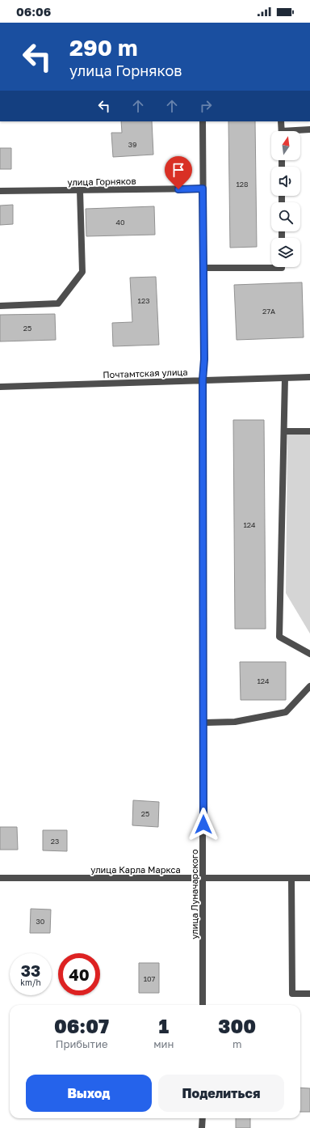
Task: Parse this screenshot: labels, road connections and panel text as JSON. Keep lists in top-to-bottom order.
{
  "streets": {
    "street": [
      "улица Горняков",
      "Почтамтская улица",
      "улица Карла Маркса",
      "улица Луначарского"
    ]
  },
  "crossings": [
    ["улица Горняков", "улица Луначарского"],
    ["Почтамтская улица", "улица Луначарского"],
    ["улица Карла Маркса", "улица Луначарского"]
  ],
  "house_numbers": [
    "39",
    "128",
    "40",
    "123",
    "27А",
    "25",
    "124",
    "124",
    "25",
    "23",
    "30",
    "107"
  ],
  "north": "top",
  "page": {
    "status": "06:06",
    "turn": ["290 m", "улица Горняков"],
    "speed": "33 km/h",
    "limit": "40",
    "eta": [
      "06:07",
      "Прибытие",
      "1",
      "мин",
      "300",
      "m"
    ],
    "buttons": ["Выход", "Поделиться"]
  }
}
